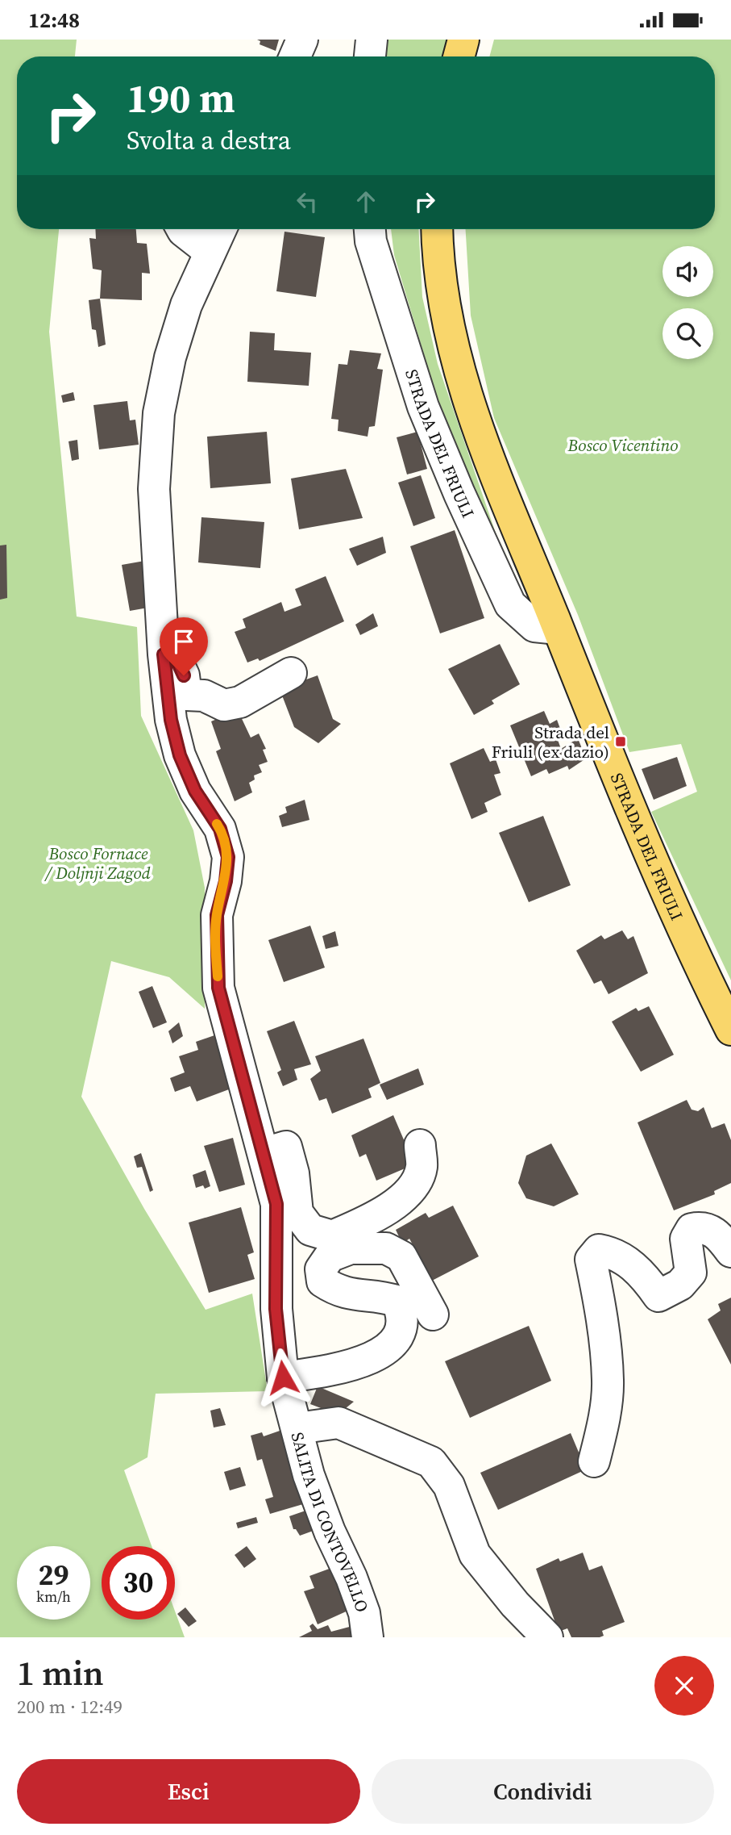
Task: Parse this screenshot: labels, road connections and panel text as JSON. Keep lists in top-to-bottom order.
{
  "streets": {
    "main road": ["STRADA DEL FRIULI"],
    "street": ["SALITA DI CONTOVELLO"]
  },
  "parks": ["Bosco Vicentino", "Bosco Fornace / Doljnji Zagod"],
  "places": {
    "transit": ["Strada del Friuli (ex dazio)"]
  },
  "page": {
    "status": "12:48",
    "turn": ["190 m", "Svolta a destra"],
    "speed": "29 km/h",
    "limit": "30",
    "heading": ["1 min", "200 m · 12:49"],
    "buttons": ["Esci", "Condividi"]
  }
}
